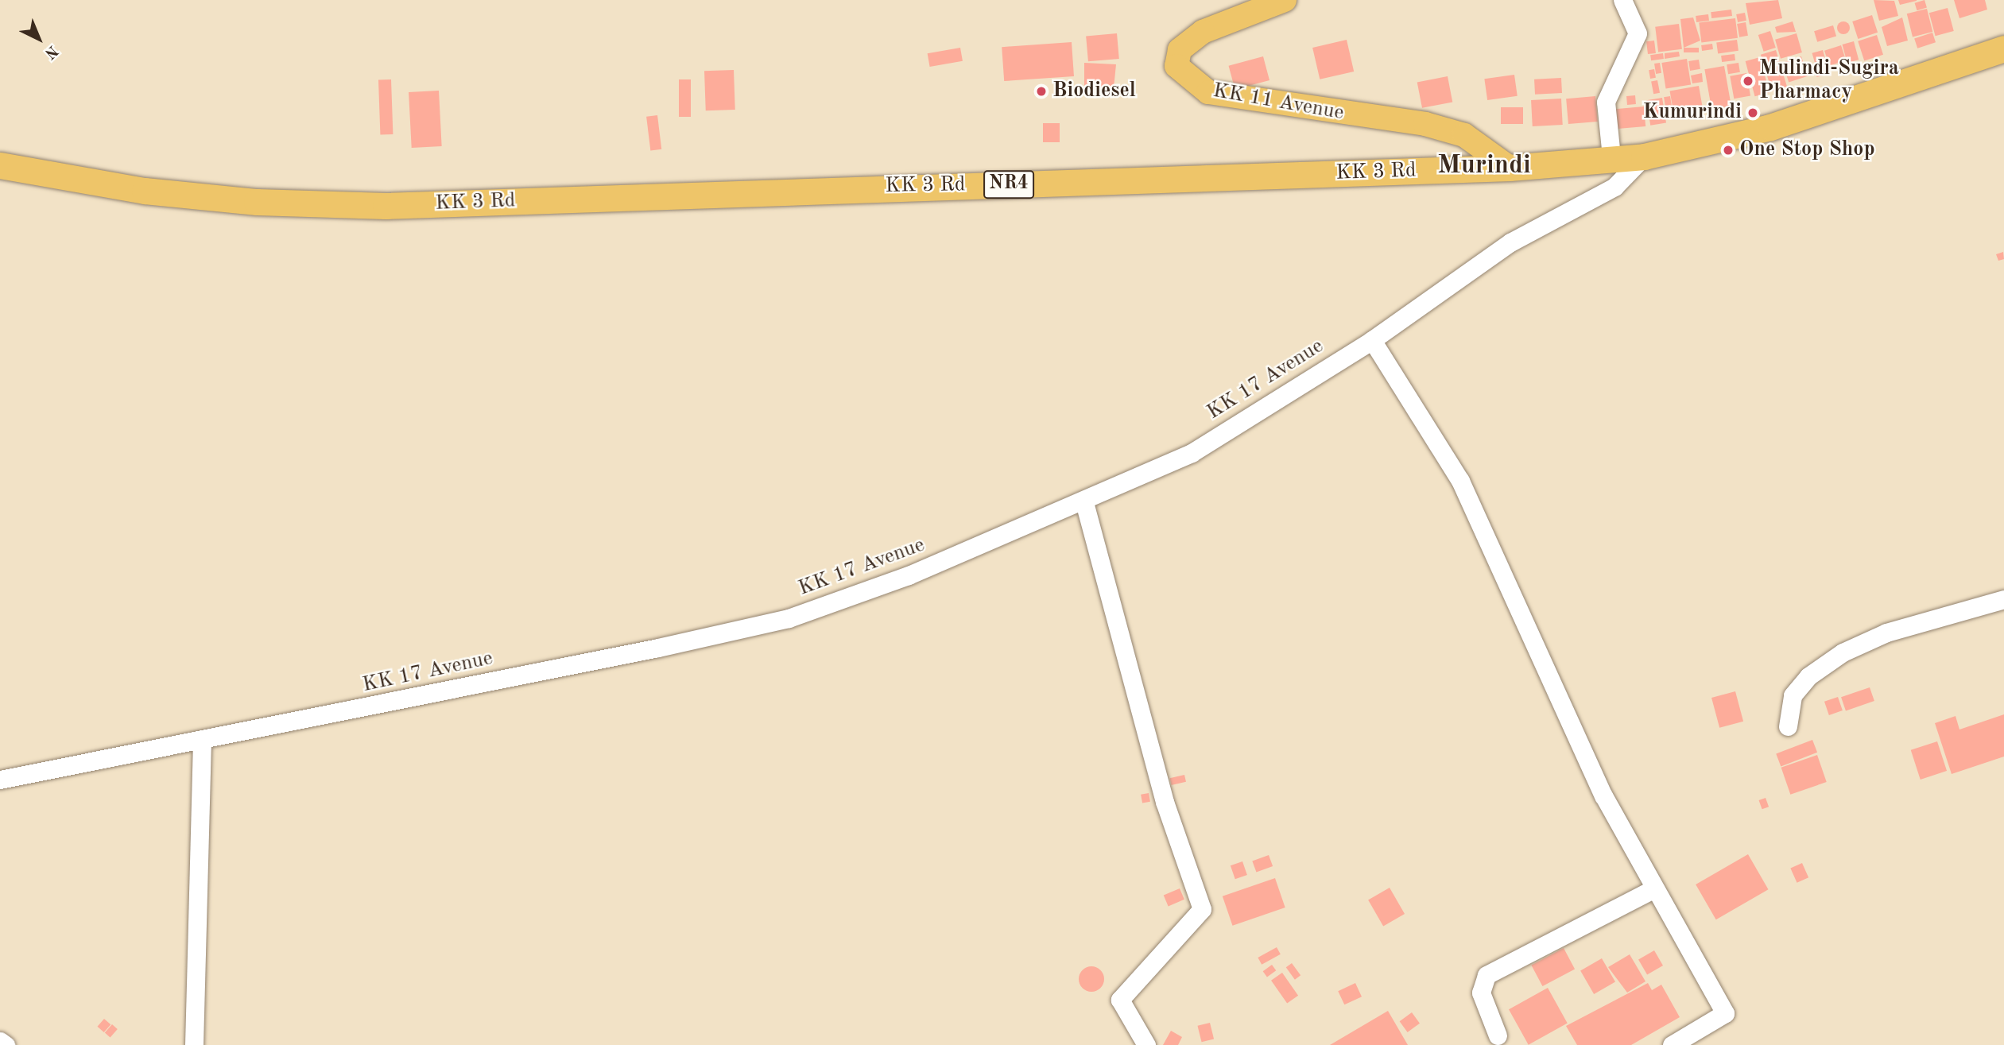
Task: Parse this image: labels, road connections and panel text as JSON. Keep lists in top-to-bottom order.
{
  "streets": {
    "highway": ["KK 3 Rd", "NR4"],
    "main road": ["KK 11 Avenue"],
    "street": ["KK 17 Avenue"]
  },
  "crossings": [
    ["KK 11 Avenue", "KK 3 Rd"],
    ["KK 3 Rd", "KK 17 Avenue"]
  ],
  "districts": ["Murindi"],
  "places": [
    "Mulindi-Sugira Pharmacy",
    "Biodiesel",
    "Kumurindi",
    "One Stop Shop"
  ],
  "north": "bottom right"
}
